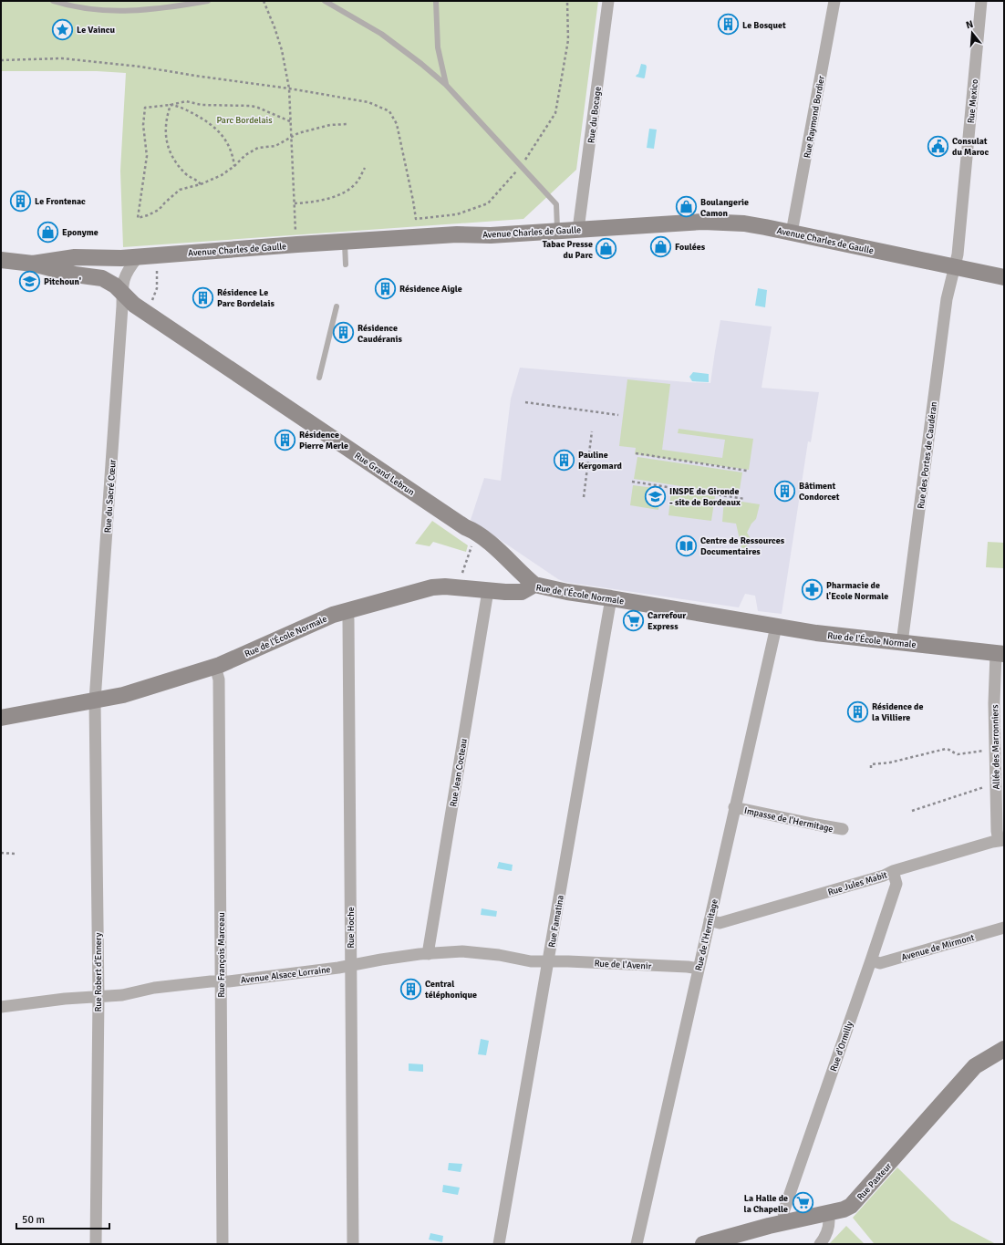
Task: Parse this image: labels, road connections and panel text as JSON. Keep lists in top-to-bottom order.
{
  "streets": {
    "main road": [
      "Avenue Charles de Gaulle",
      "Rue Grand Lebrun",
      "Rue de l'École Normale",
      "Rue Pasteur"
    ],
    "street": [
      "Rue Mexico",
      "Rue du Bocage",
      "Rue Raymond Bordier",
      "Rue des Portes de Caudéran",
      "Rue du Sacré Cœur",
      "Allée des Marronniers",
      "Rue Jean Cocteau",
      "Impasse de l'Hermitage",
      "Rue Jules Mabit",
      "Rue Famatina",
      "Rue Hoche",
      "Rue de l'Hermitage",
      "Avenue de Mirmont",
      "Rue François Marceau",
      "Rue de l'Avenir",
      "Rue Robert d'Ennery",
      "Avenue Alsace Lorraine",
      "Rue d'Ormilly"
    ]
  },
  "crossings": [
    ["Rue Mexico", "Avenue Charles de Gaulle"],
    ["Rue Mexico", "Rue des Portes de Caudéran"],
    ["Rue du Bocage", "Avenue Charles de Gaulle"],
    ["Rue Raymond Bordier", "Avenue Charles de Gaulle"],
    ["Avenue Charles de Gaulle", "Rue des Portes de Caudéran"],
    ["Avenue Charles de Gaulle", "Rue Grand Lebrun"],
    ["Avenue Charles de Gaulle", "Rue du Sacré Cœur"],
    ["Rue des Portes de Caudéran", "Rue de l'École Normale"],
    ["Rue Grand Lebrun", "Rue du Sacré Cœur"],
    ["Rue Grand Lebrun", "Rue de l'École Normale"],
    ["Rue du Sacré Cœur", "Rue de l'École Normale"],
    ["Rue du Sacré Cœur", "Rue Robert d'Ennery"],
    ["Rue de l'École Normale", "Allée des Marronniers"],
    ["Rue de l'École Normale", "Rue Jean Cocteau"],
    ["Rue de l'École Normale", "Rue Famatina"],
    ["Rue de l'École Normale", "Rue Hoche"],
    ["Rue de l'École Normale", "Rue de l'Hermitage"],
    ["Rue de l'École Normale", "Rue François Marceau"],
    ["Rue de l'École Normale", "Rue Robert d'Ennery"],
    ["Allée des Marronniers", "Rue Jules Mabit"],
    ["Rue Jean Cocteau", "Avenue Alsace Lorraine"],
    ["Impasse de l'Hermitage", "Rue de l'Hermitage"],
    ["Rue Jules Mabit", "Rue de l'Hermitage"],
    ["Rue Jules Mabit", "Rue d'Ormilly"],
    ["Rue Famatina", "Rue de l'Avenir"],
    ["Rue Famatina", "Avenue Alsace Lorraine"],
    ["Rue Hoche", "Avenue Alsace Lorraine"],
    ["Rue de l'Hermitage", "Rue de l'Avenir"],
    ["Avenue de Mirmont", "Rue d'Ormilly"],
    ["Rue François Marceau", "Avenue Alsace Lorraine"],
    ["Rue de l'Avenir", "Avenue Alsace Lorraine"],
    ["Rue Robert d'Ennery", "Avenue Alsace Lorraine"],
    ["Rue d'Ormilly", "Rue Pasteur"]
  ],
  "parks": ["Parc Bordelais"],
  "places": {
    "building": [
      "Le Bosquet",
      "Le Frontenac",
      "Résidence Aigle",
      "Résidence Le Parc Bordelais",
      "Résidence Caudéranis",
      "Résidence Pierre Merle",
      "Pauline Kergomard",
      "Bâtiment Condorcet",
      "Résidence de la Villiere",
      "Central téléphonique"
    ],
    "place": ["Le Vaincu"],
    "public building": ["Consulat du Maroc"],
    "shop": [
      "Boulangerie Camon",
      "Eponyme",
      "Foulées",
      "Tabac Presse du Parc"
    ],
    "school or university": ["Pitchoun'", "INSPE de Gironde - site de Bordeaux"],
    "library": ["Centre de Ressources Documentaires"],
    "pharmacy": ["Pharmacie de l'Ecole Normale"],
    "supermarket": ["Carrefour Express", "La Halle de la Chapelle"]
  },
  "scale_bar": "50 m",
  "north": "top"
}
